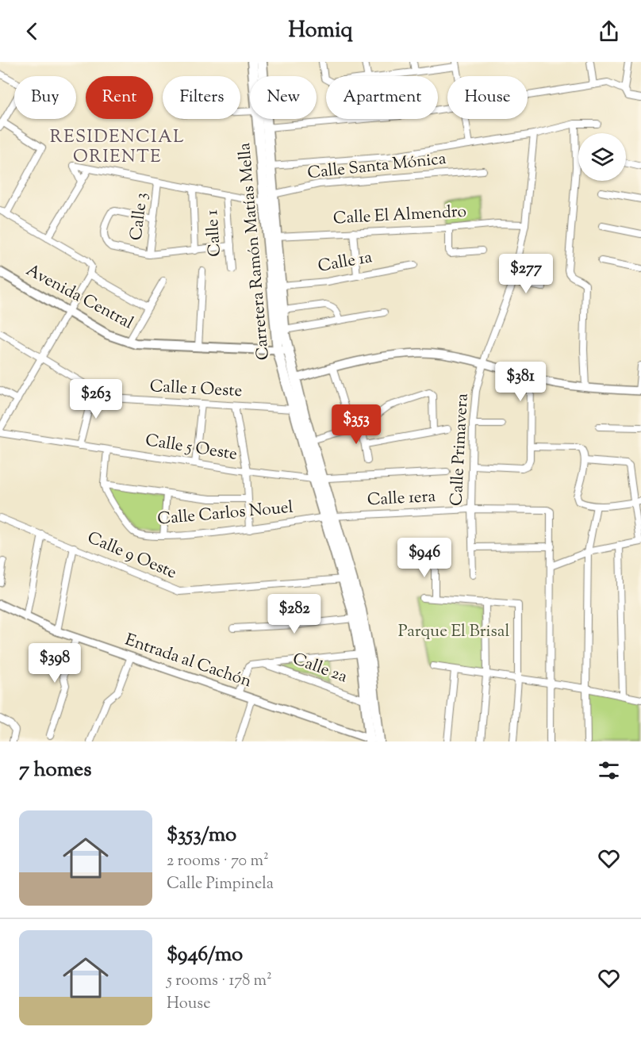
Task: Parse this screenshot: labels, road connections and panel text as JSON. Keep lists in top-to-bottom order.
{
  "streets": {
    "main road": ["Carretera Ramón Matías Mella", "Avenida Central"],
    "street": [
      "Calle Santa Mónica",
      "Calle El Almendro",
      "Calle 3",
      "Calle 1",
      "Calle 1a",
      "Calle 1 Oeste",
      "Calle 5 Oeste",
      "Calle Primavera",
      "Calle 1era",
      "Calle Carlos Nouel",
      "Calle 9 Oeste",
      "Entrada al Cachón",
      "Calle 2a"
    ]
  },
  "crossings": [
    ["Calle Santa Mónica", "Carretera Ramón Matías Mella"],
    ["Calle El Almendro", "Carretera Ramón Matías Mella"],
    ["Calle El Almendro", "Calle Primavera"],
    ["Carretera Ramón Matías Mella", "Calle 1a"],
    ["Carretera Ramón Matías Mella", "Avenida Central"],
    ["Carretera Ramón Matías Mella", "Calle 1 Oeste"],
    ["Carretera Ramón Matías Mella", "Calle 5 Oeste"],
    ["Carretera Ramón Matías Mella", "Calle 1era"],
    ["Carretera Ramón Matías Mella", "Calle Carlos Nouel"],
    ["Carretera Ramón Matías Mella", "Calle 9 Oeste"],
    ["Carretera Ramón Matías Mella", "Entrada al Cachón"],
    ["Carretera Ramón Matías Mella", "Calle 2a"],
    ["Calle Primavera", "Calle 1era"],
    ["Calle 1era", "Calle Carlos Nouel"]
  ],
  "districts": ["RESIDENCIAL ORIENTE"],
  "parks": ["Parque El Brisal"],
  "page": {
    "header": "Homiq",
    "chip": [
      "Buy",
      "Rent",
      "Filters",
      "New",
      "Apartment",
      "House"
    ],
    "price": [
      "$277",
      "$381",
      "$263",
      "$353",
      "$946",
      "$282",
      "$398"
    ],
    "heading": "7 homes",
    "list": [
      {
        "name": "$353/mo",
        "note": "2 rooms · 70 m² · Calle Pimpinela"
      },
      {
        "name": "$946/mo",
        "note": "5 rooms · 178 m² · House"
      }
    ]
  }
}
